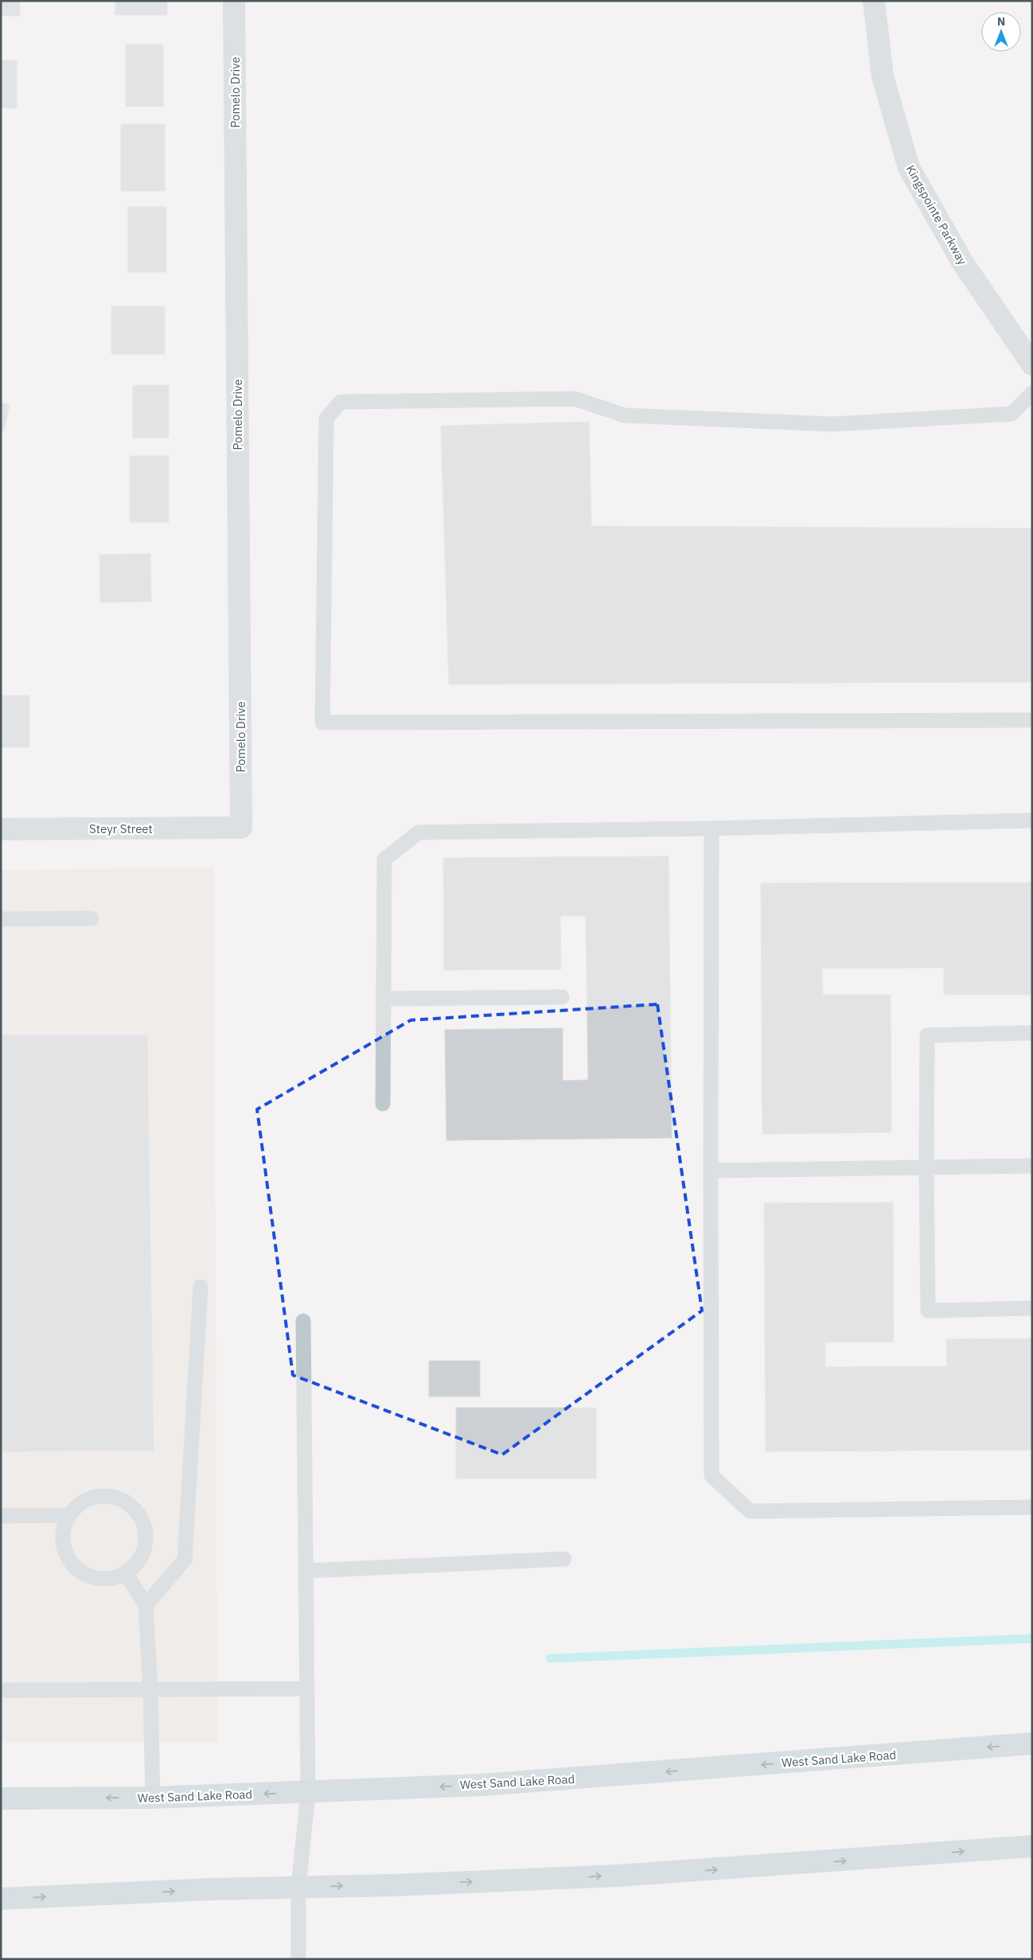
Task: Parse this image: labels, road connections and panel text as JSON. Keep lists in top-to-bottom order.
{
  "streets": {
    "main road": ["West Sand Lake Road"],
    "street": ["Pomelo Drive", "Kingspointe Parkway", "Steyr Street"]
  },
  "crossings": [
    ["Pomelo Drive", "Steyr Street"]
  ],
  "north": "top"
}
